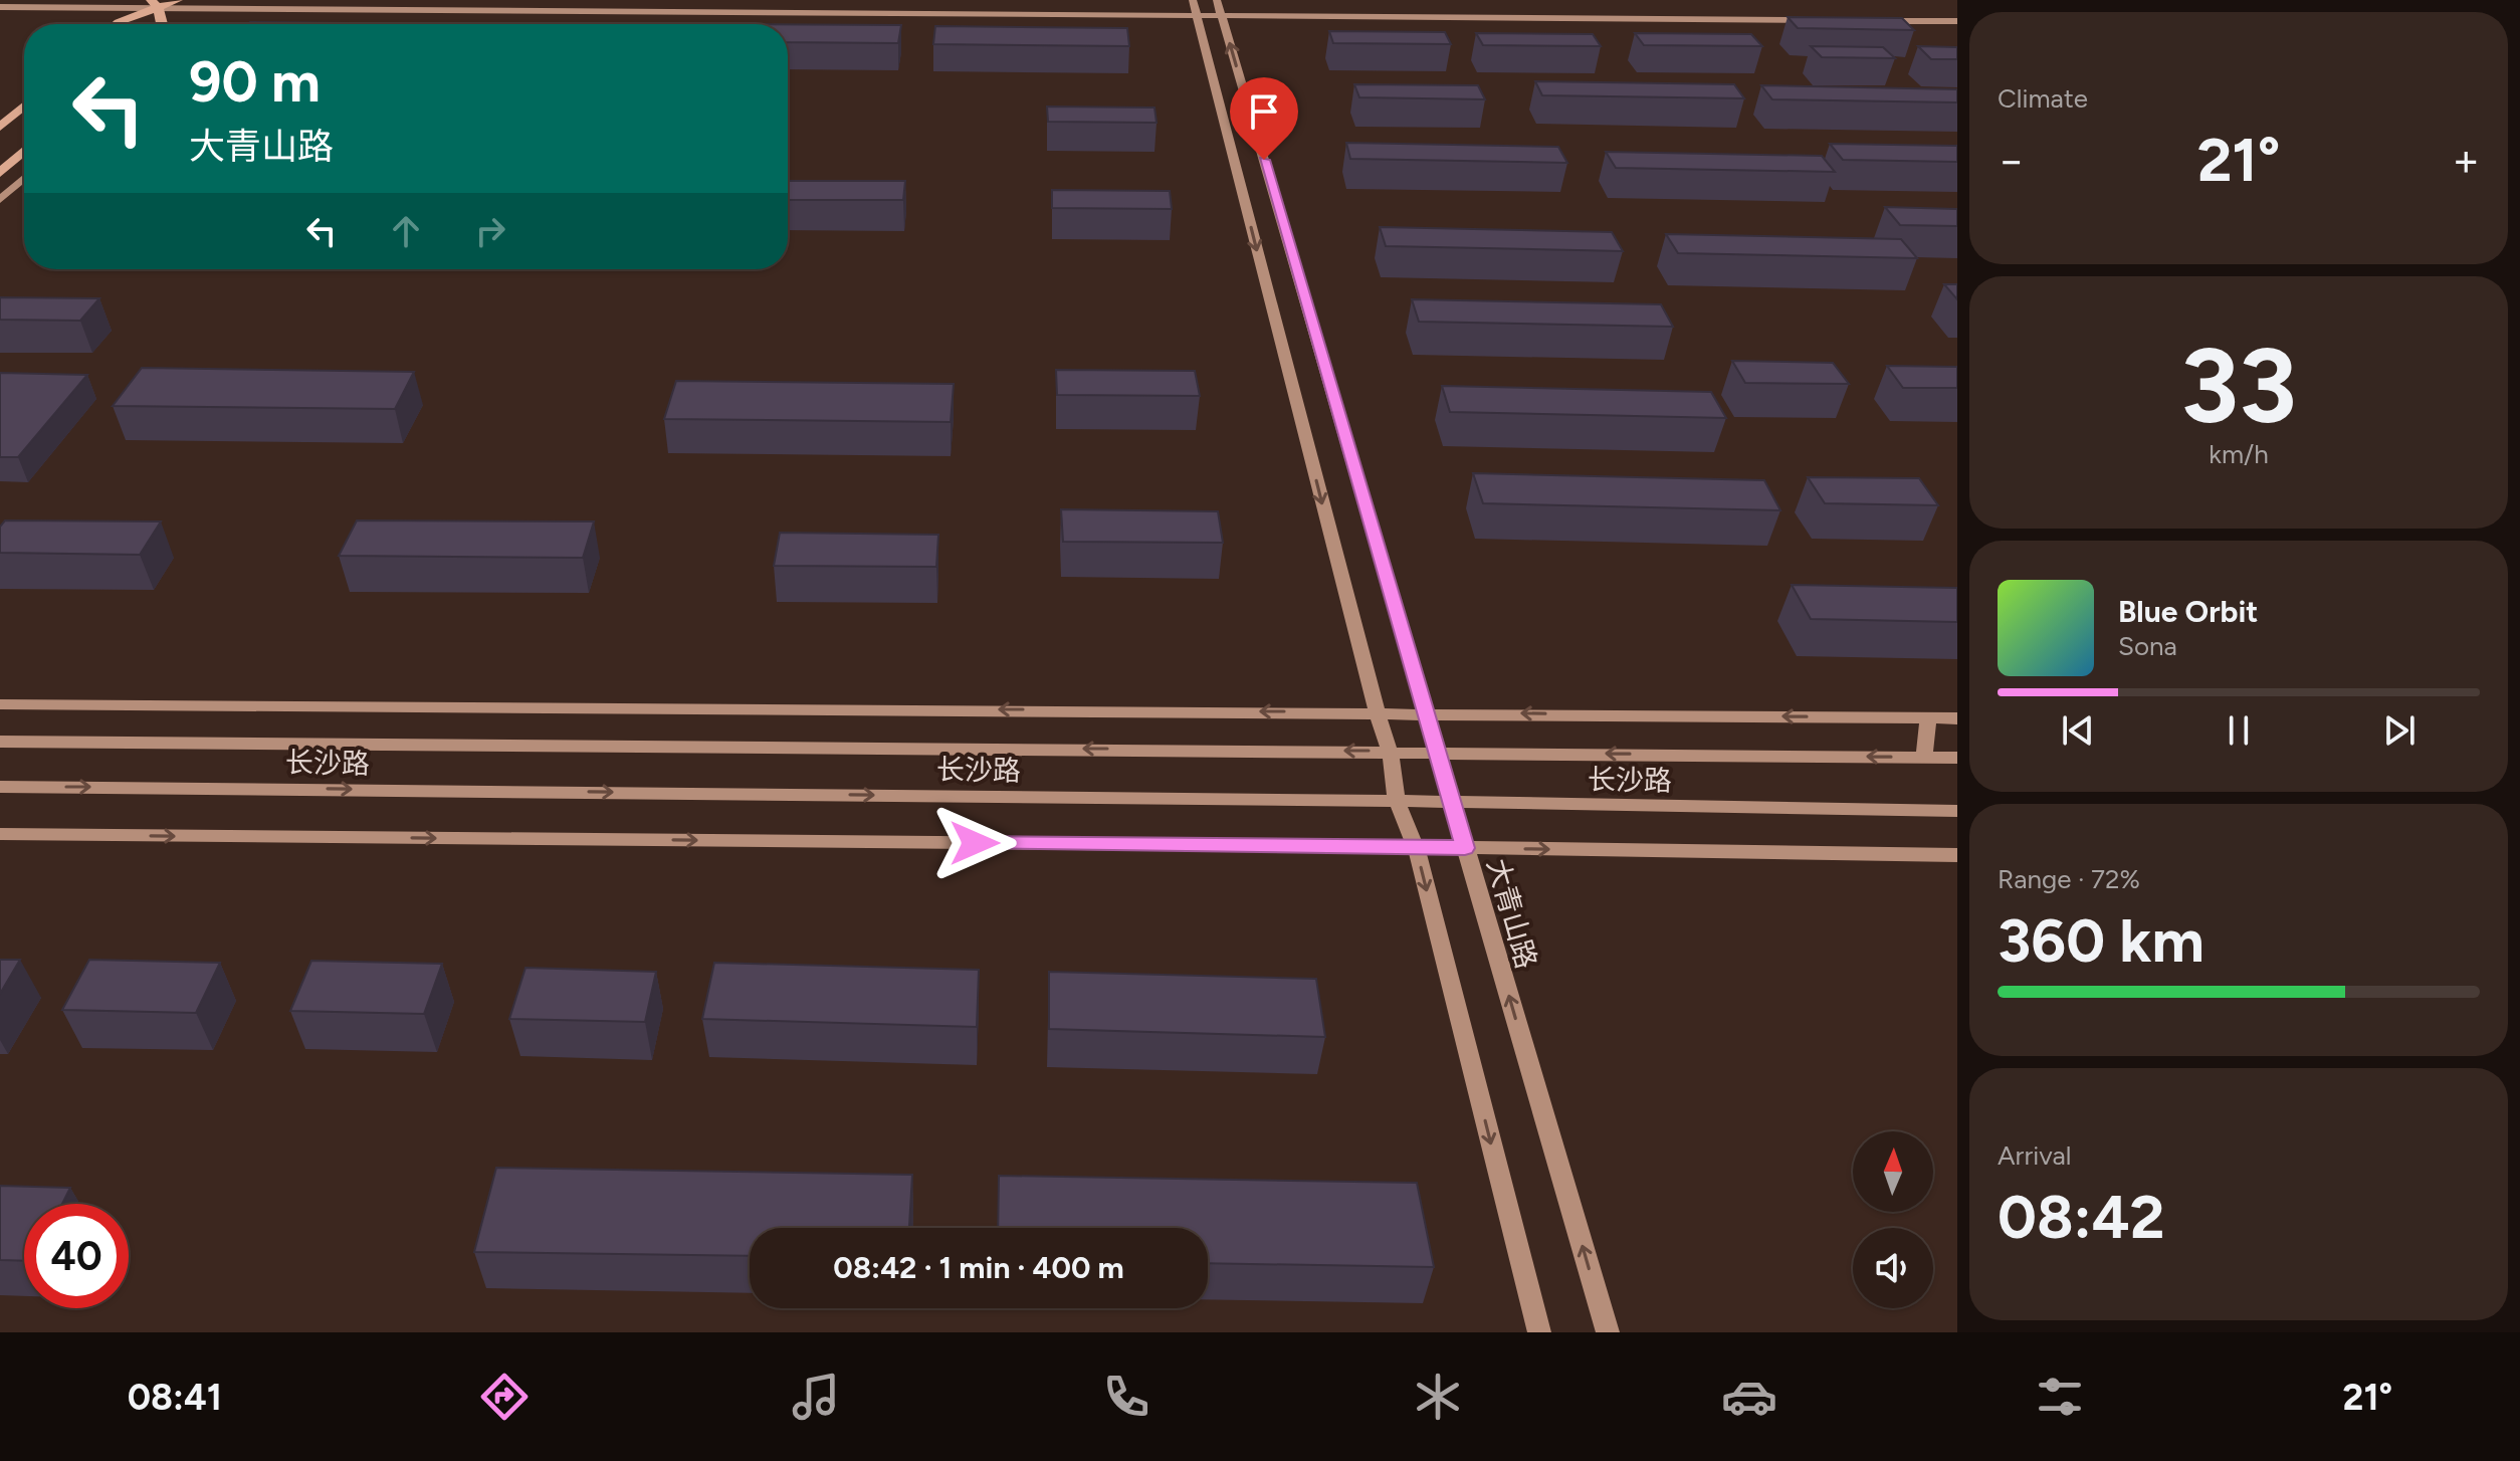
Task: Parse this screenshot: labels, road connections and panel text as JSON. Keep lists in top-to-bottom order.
{
  "streets": {
    "street": ["长沙路", "大青山路"]
  },
  "crossings": [
    ["长沙路", "大青山路"]
  ],
  "north": "top",
  "page": {
    "tile": [
      "Climate",
      ["33", "km/h"],
      ["Range · 72%", "360 km"],
      ["Arrival", "08:42"]
    ],
    "turn": ["90 m", "大青山路"],
    "heat": ["−", "21°", "+"],
    "song": ["Blue Orbit", "Sona"],
    "limit": "40",
    "trip": "08:42 · 1 min · 400 m",
    "tabs": ["08:41", "21°"]
  }
}
